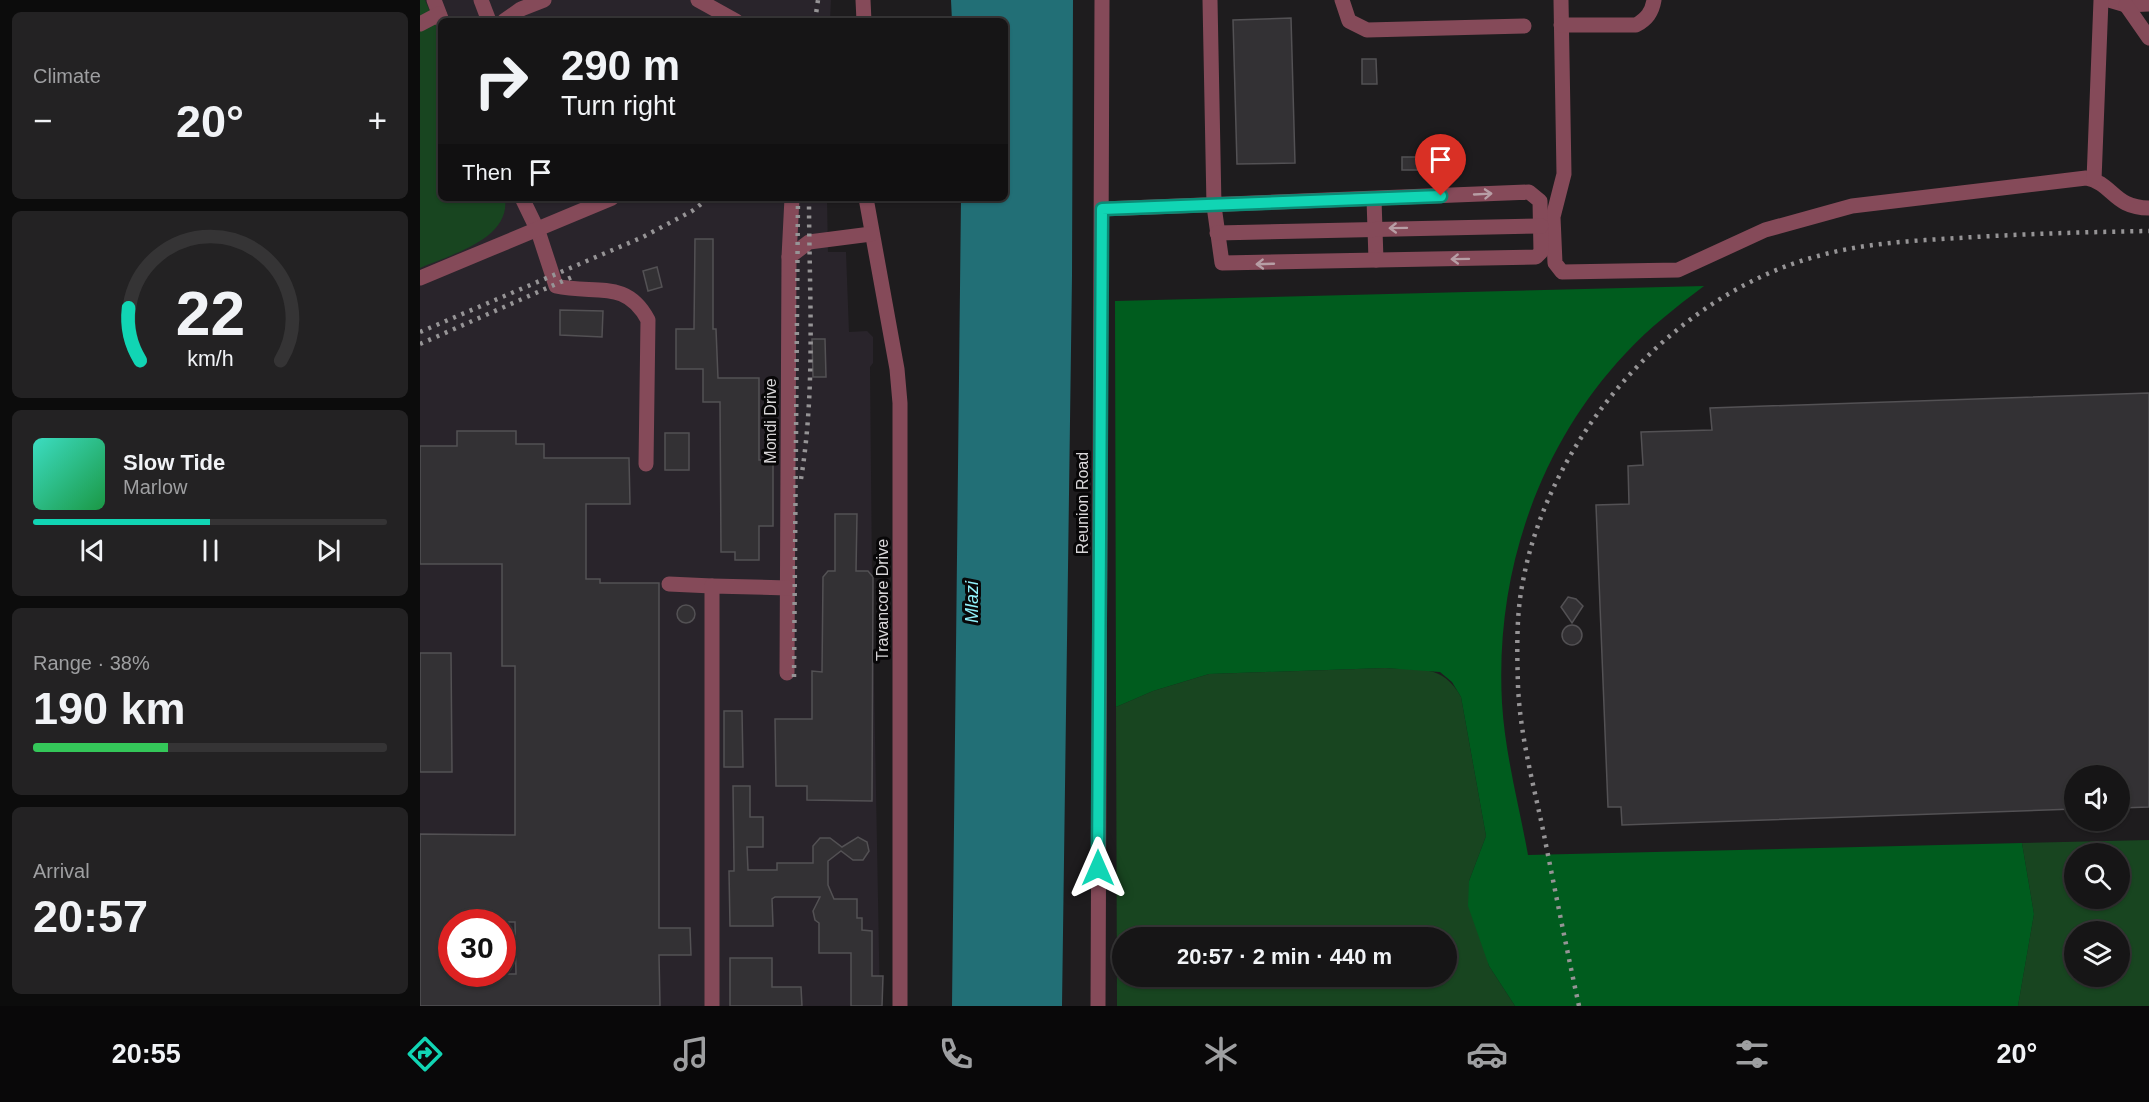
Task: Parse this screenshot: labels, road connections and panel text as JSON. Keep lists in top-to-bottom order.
{
  "streets": {
    "street": ["Mondi Drive", "Reunion Road", "Travancore Drive"]
  },
  "water": ["Mlazi"],
  "page": {
    "tile": [
      "Climate",
      ["Range · 38%", "190 km"],
      ["Arrival", "20:57"]
    ],
    "turn": ["290 m", "Turn right"],
    "heat": ["−", "20°", "+"],
    "then": "Then",
    "song": ["Slow Tide", "Marlow"],
    "limit": "30",
    "trip": "20:57 · 2 min · 440 m",
    "tabs": ["20:55", "20°"],
    "gauge": ["22", "km/h"]
  }
}
